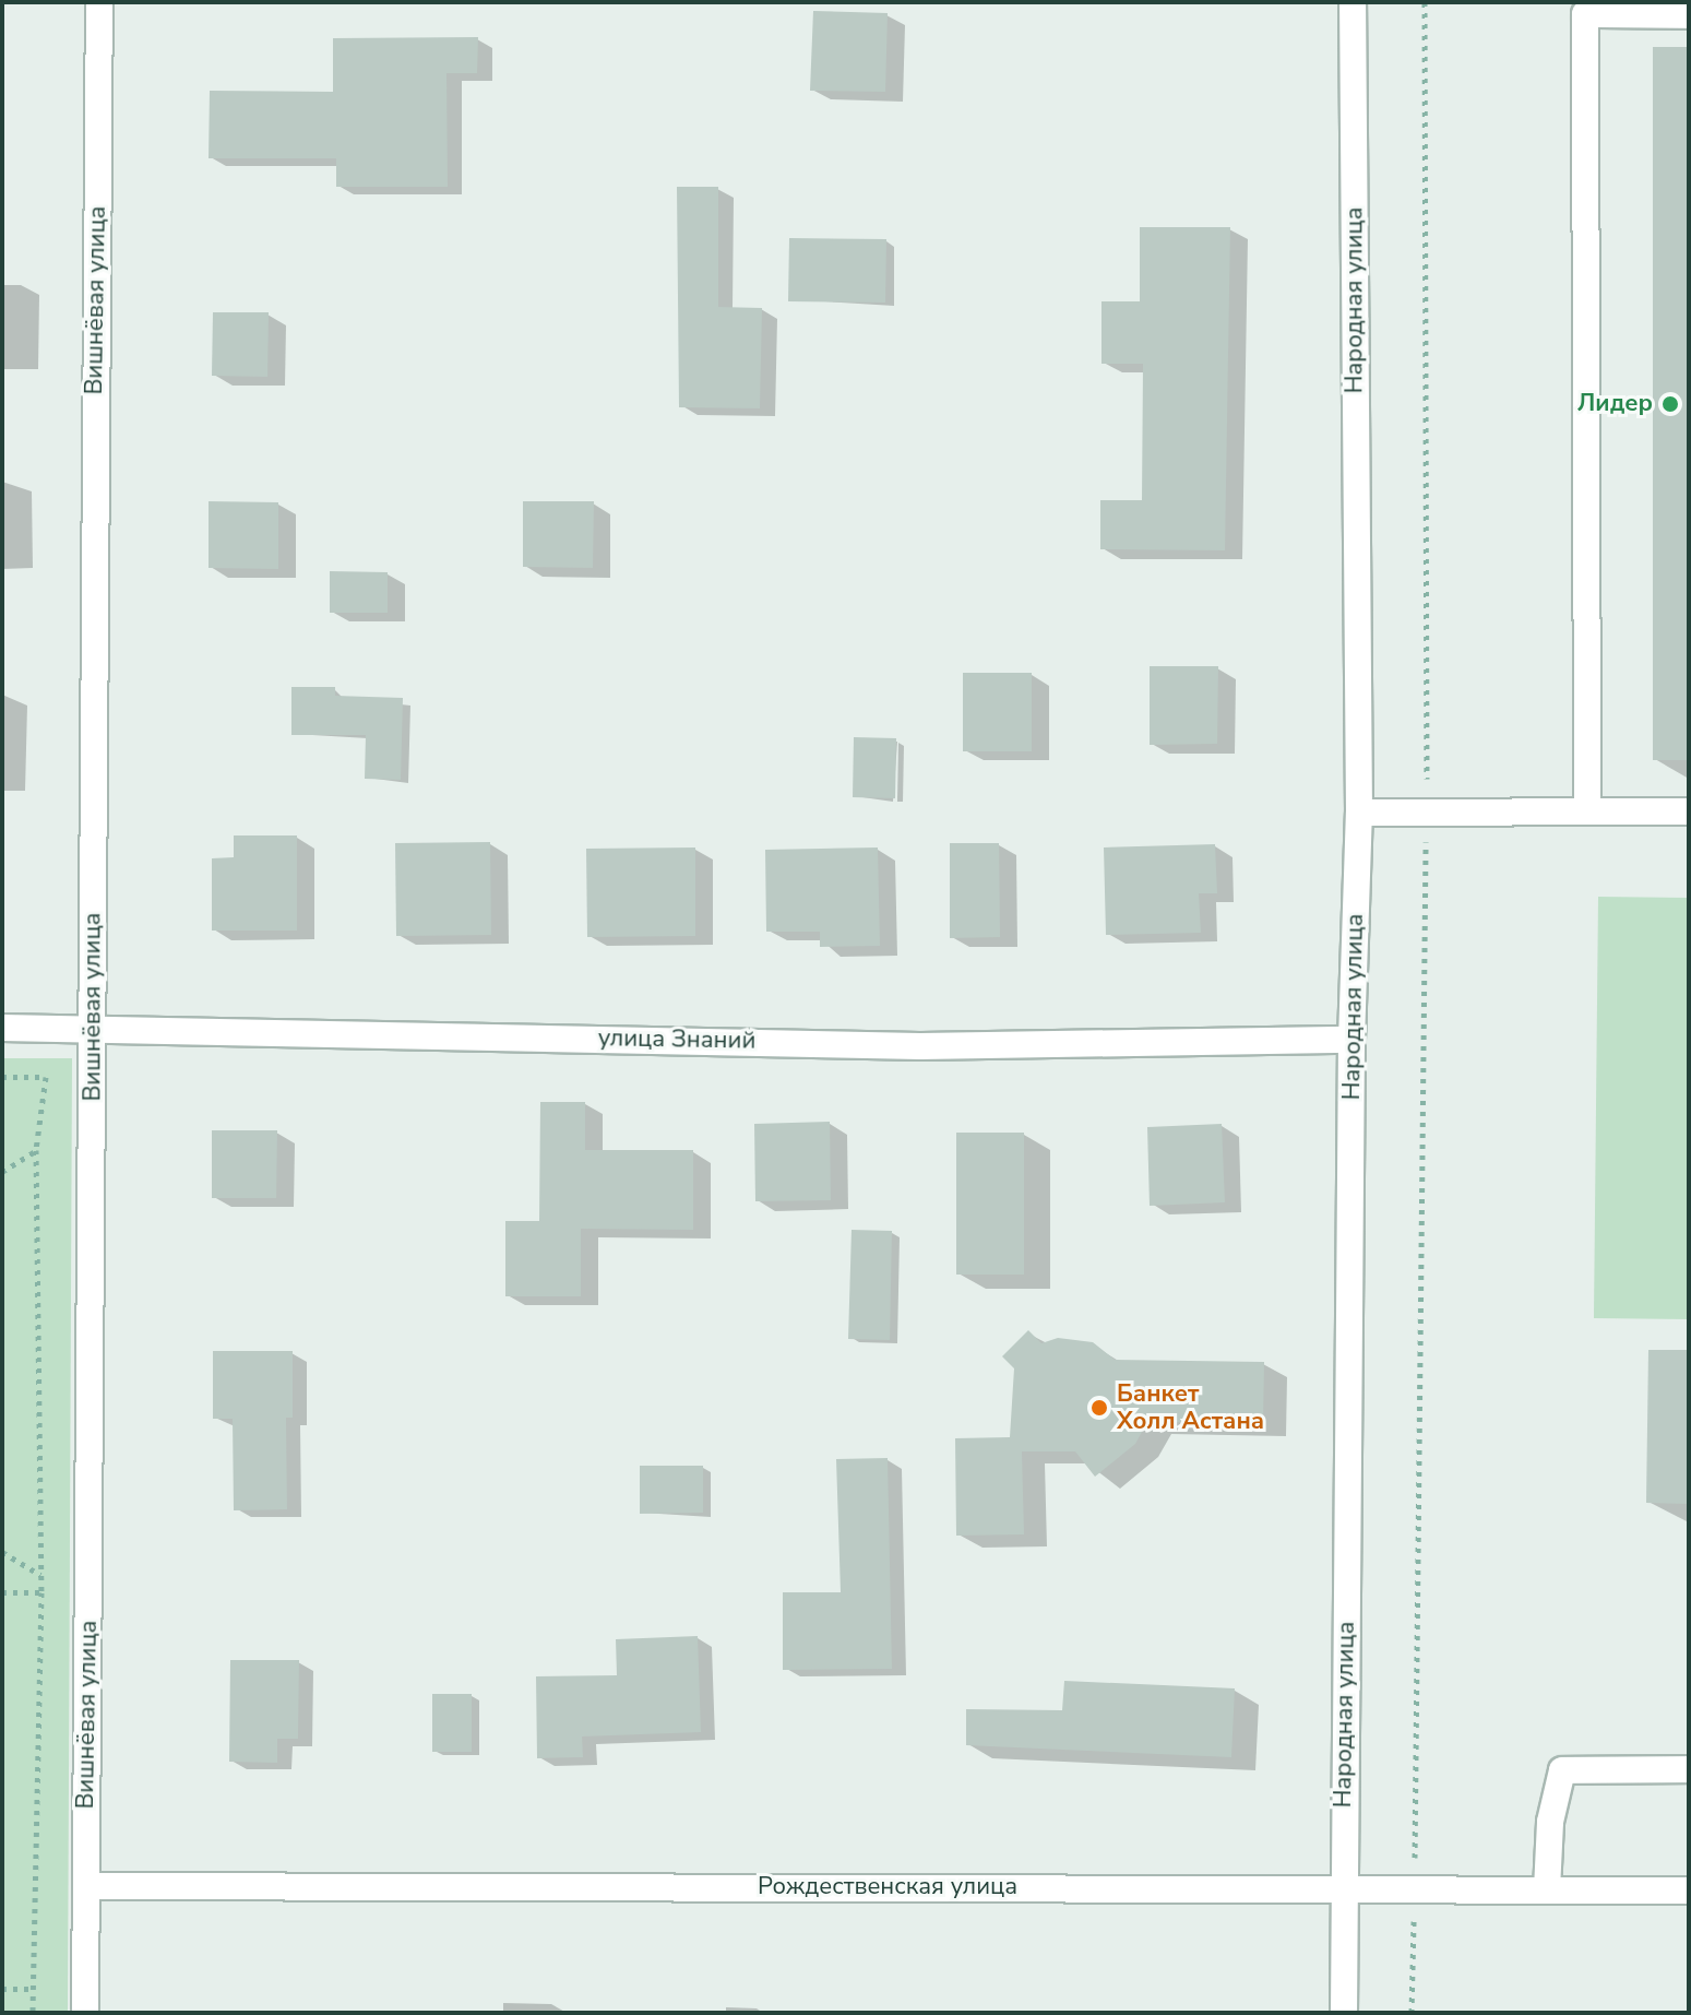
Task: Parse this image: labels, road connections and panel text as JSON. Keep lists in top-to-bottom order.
{
  "streets": {
    "street": [
      "Вишнёвая улица",
      "Народная улица",
      "улица Знаний",
      "Рождественская улица"
    ]
  },
  "crossings": [
    ["Вишнёвая улица", "улица Знаний"],
    ["Вишнёвая улица", "Рождественская улица"],
    ["Народная улица", "улица Знаний"],
    ["Народная улица", "Рождественская улица"]
  ],
  "places": ["Лидер", "Банкет Холл Астана"]
}
